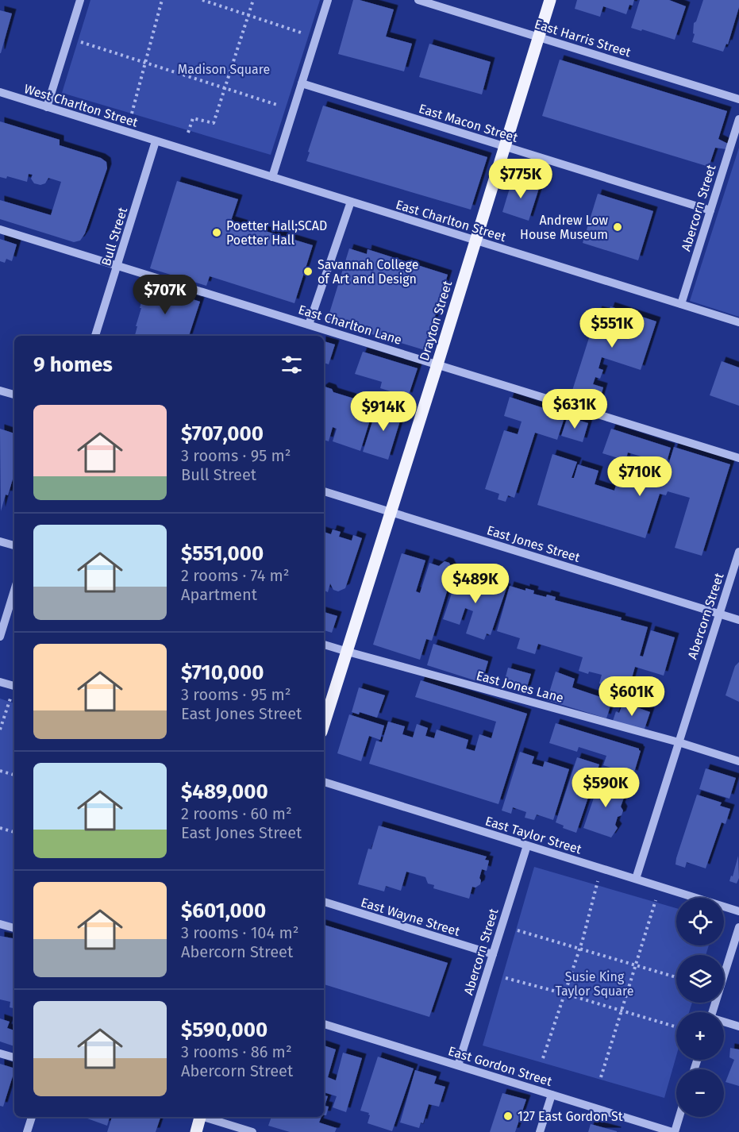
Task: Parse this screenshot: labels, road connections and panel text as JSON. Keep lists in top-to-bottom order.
{
  "streets": {
    "main road": ["Drayton Street"],
    "street": [
      "East Harris Street",
      "West Charlton Street",
      "East Macon Street",
      "Abercorn Street",
      "East Charlton Street",
      "Bull Street",
      "East Charlton Lane",
      "East Jones Street",
      "East Jones Lane",
      "East Taylor Street",
      "East Wayne Street",
      "East Gordon Street"
    ]
  },
  "crossings": [
    ["East Harris Street", "Drayton Street"],
    ["West Charlton Street", "East Charlton Street"],
    ["West Charlton Street", "Bull Street"],
    ["East Macon Street", "Abercorn Street"],
    ["East Macon Street", "Drayton Street"],
    ["Abercorn Street", "East Charlton Street"],
    ["Abercorn Street", "East Jones Street"],
    ["Abercorn Street", "East Jones Lane"],
    ["Abercorn Street", "East Taylor Street"],
    ["Abercorn Street", "East Wayne Street"],
    ["Abercorn Street", "East Gordon Street"],
    ["East Charlton Street", "Bull Street"],
    ["East Charlton Street", "Drayton Street"],
    ["Bull Street", "East Charlton Lane"],
    ["Drayton Street", "East Charlton Lane"],
    ["Drayton Street", "East Jones Street"],
    ["Drayton Street", "East Jones Lane"]
  ],
  "parks": ["Madison Square", "Susie King Taylor Square"],
  "places": [
    "Andrew Low House Museum",
    "Poetter Hall;SCAD Poetter Hall",
    "Savannah College of Art and Design",
    "127 East Gordon St"
  ],
  "page": {
    "price": [
      "$775K",
      "$707K",
      "$551K",
      "$631K",
      "$914K",
      "$710K",
      "$489K",
      "$601K",
      "$590K"
    ],
    "heading": "9 homes",
    "list": [
      {
        "name": "$707,000",
        "note": "3 rooms · 95 m² · Bull Street"
      },
      {
        "name": "$551,000",
        "note": "2 rooms · 74 m² · Apartment"
      },
      {
        "name": "$710,000",
        "note": "3 rooms · 95 m² · East Jones Street"
      },
      {
        "name": "$489,000",
        "note": "2 rooms · 60 m² · East Jones Street"
      },
      {
        "name": "$601,000",
        "note": "3 rooms · 104 m² · Abercorn Street"
      },
      {
        "name": "$590,000",
        "note": "3 rooms · 86 m² · Abercorn Street"
      }
    ],
    "map_buttons": ["+", "−"]
  }
}
